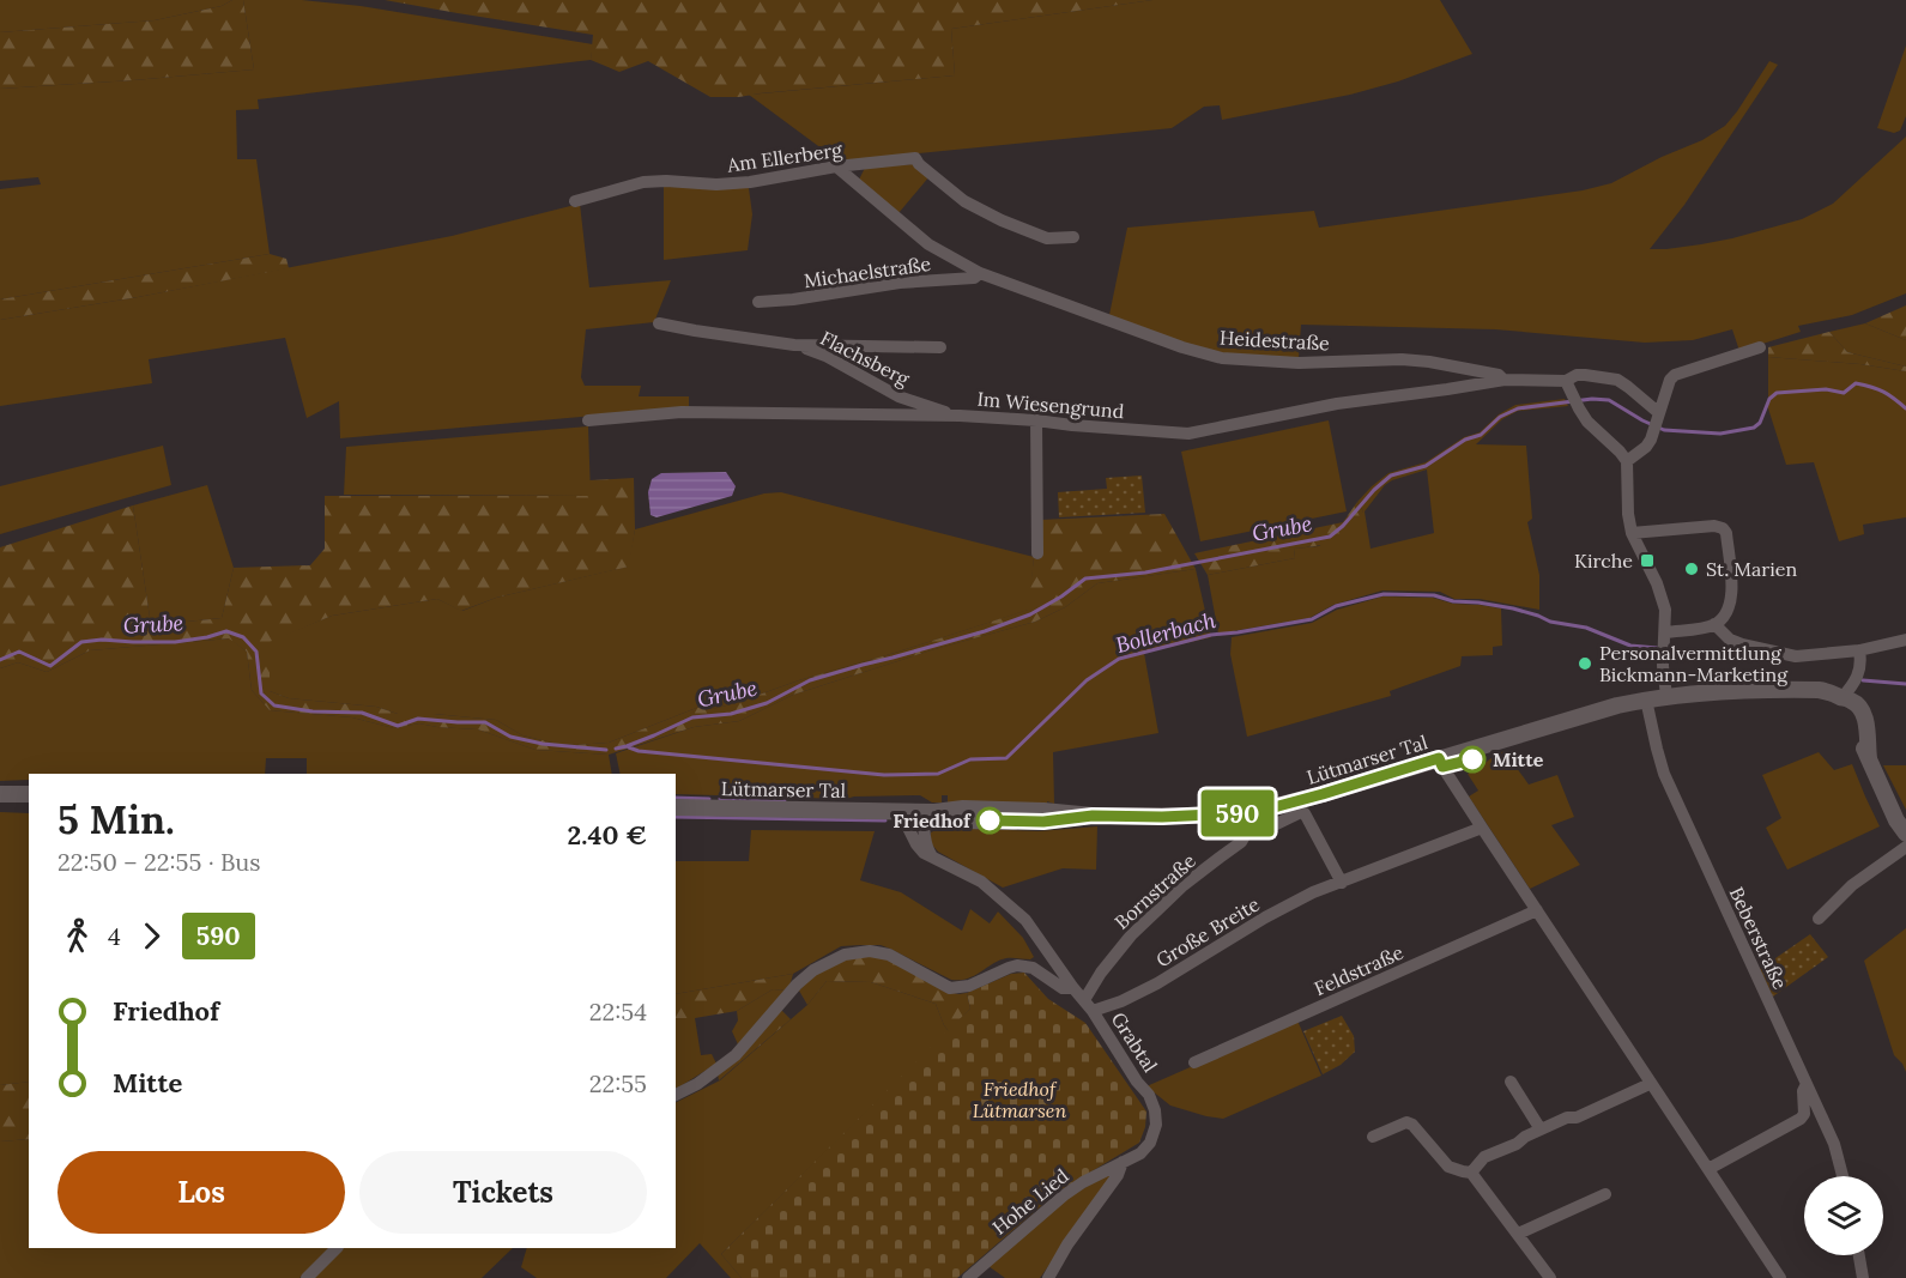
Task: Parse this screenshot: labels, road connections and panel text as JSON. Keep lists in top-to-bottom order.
{
  "streets": {
    "main road": ["Lütmarser Tal"],
    "street": [
      "Am Ellerberg",
      "Michaelstraße",
      "Heidestraße",
      "Flachsberg",
      "Im Wiesengrund",
      "Bornstraße",
      "Große Breite",
      "Beberstraße",
      "Feldstraße",
      "Grabtal",
      "Hohe Lied"
    ]
  },
  "crossings": [
    ["Am Ellerberg", "Heidestraße"],
    ["Michaelstraße", "Heidestraße"],
    ["Heidestraße", "Im Wiesengrund"],
    ["Flachsberg", "Im Wiesengrund"],
    ["Lütmarser Tal", "Beberstraße"],
    ["Lütmarser Tal", "Grabtal"],
    ["Bornstraße", "Große Breite"],
    ["Bornstraße", "Grabtal"],
    ["Große Breite", "Grabtal"],
    ["Grabtal", "Hohe Lied"]
  ],
  "water": ["Grube", "Bollerbach"],
  "parks": ["Friedhof Lütmarsen"],
  "places": {
    "transit": ["Kirche"],
    "other": [
      "St. Marien",
      "Personalvermittlung Bickmann-Marketing",
      "Mitte",
      "Friedhof"
    ]
  },
  "lines": ["bus line 590"],
  "page": {
    "on_map": "590",
    "heading": ["5 Min.", "22:50 – 22:55 · Bus", "2.40 €"],
    "legs": ["4", "590"],
    "list": [
      {
        "name": "Friedhof",
        "value": "22:54"
      },
      {
        "name": "Mitte",
        "value": "22:55"
      }
    ],
    "buttons": ["Los", "Tickets"]
  }
}
